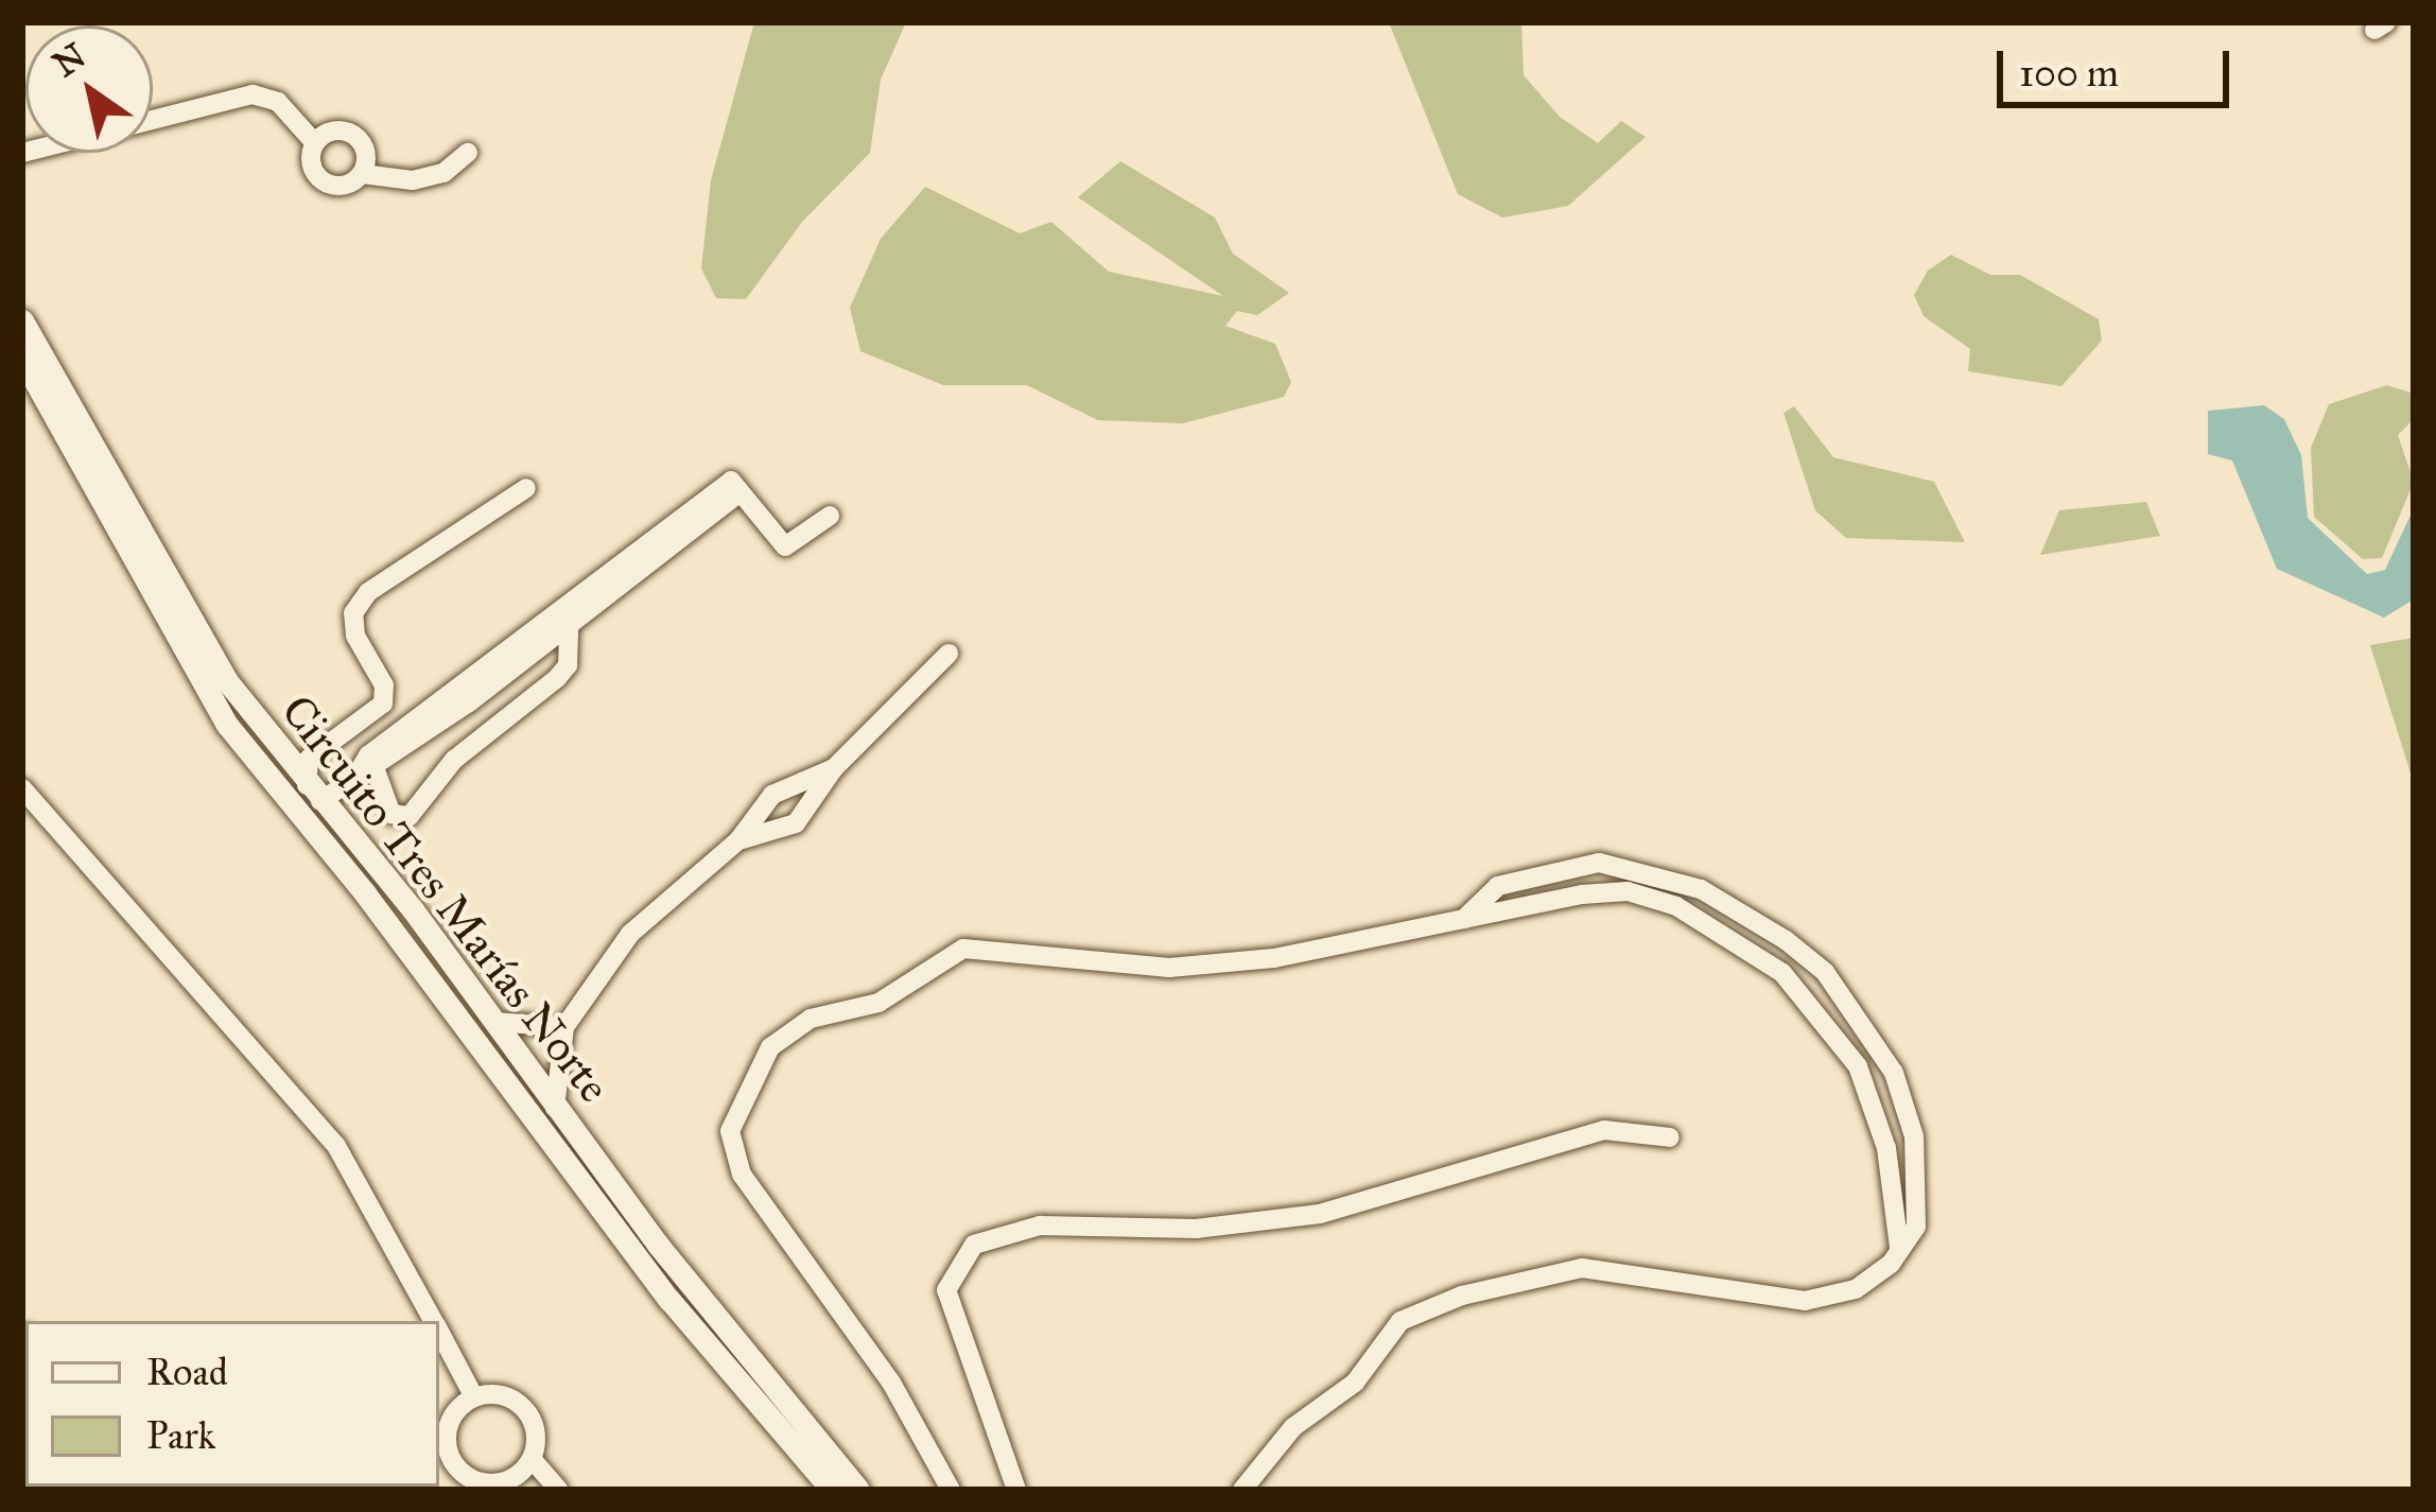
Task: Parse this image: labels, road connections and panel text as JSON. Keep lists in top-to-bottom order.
{
  "streets": {
    "street": ["Circuito Tres Marías Norte"]
  },
  "legend": ["Road", "Park"],
  "scale_bar": "100 m",
  "north": "top left"
}
